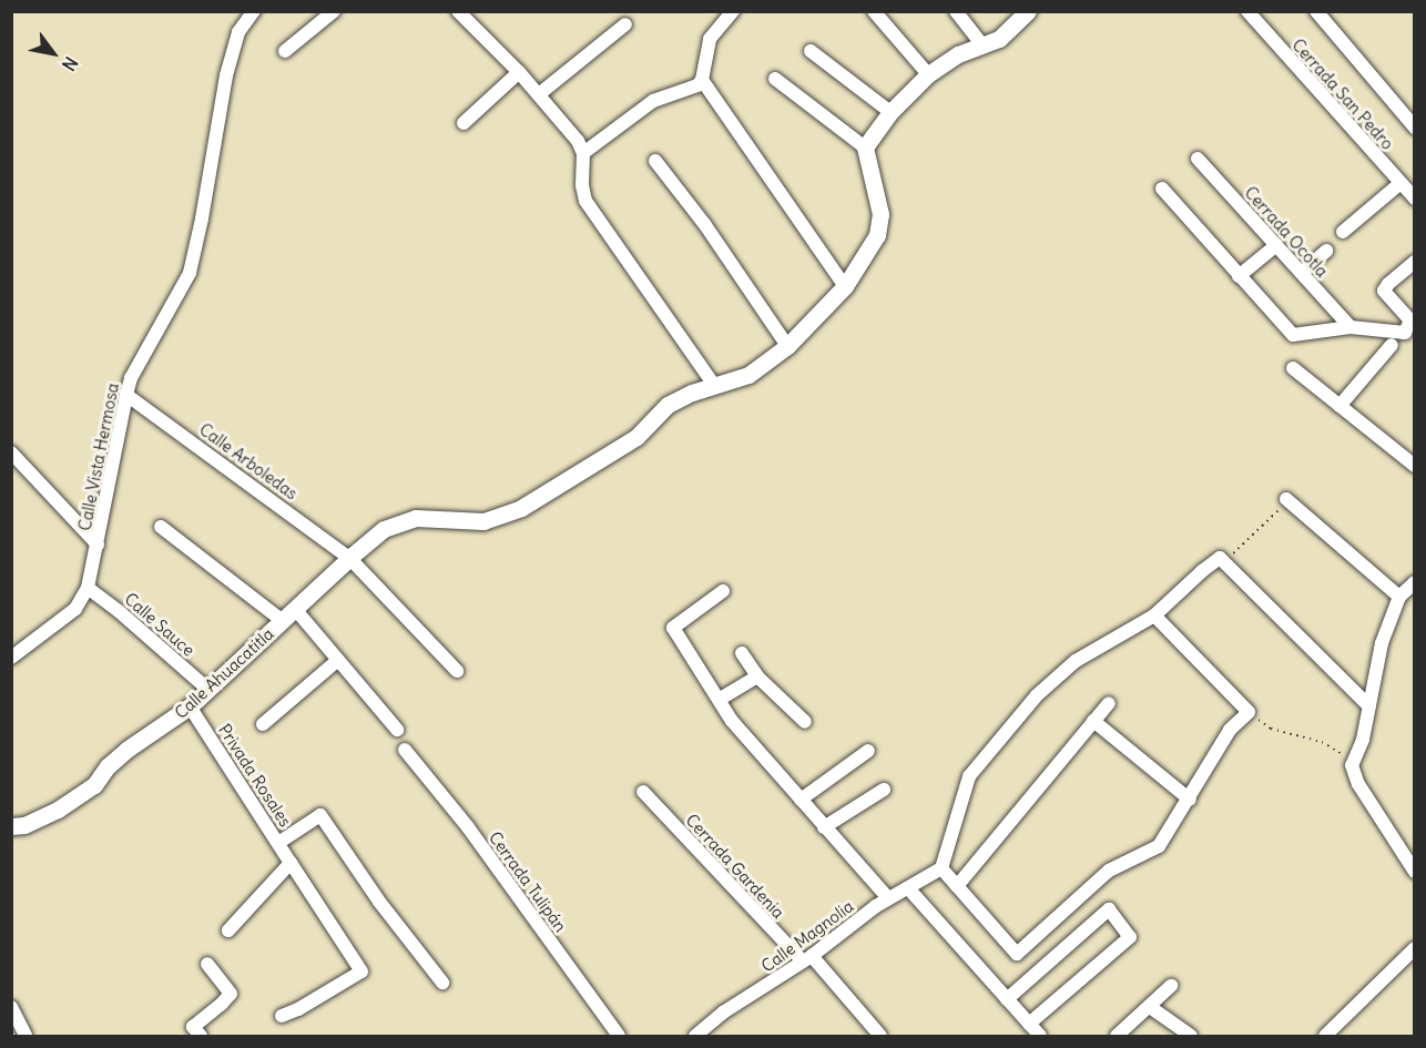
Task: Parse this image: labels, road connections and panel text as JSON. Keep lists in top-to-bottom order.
{
  "streets": {
    "street": [
      "Cerrada San Pedro",
      "Cerrada Ocotla",
      "Calle Vista Hermosa",
      "Calle Arboledas",
      "Calle Sauce",
      "Calle Ahuacatitla",
      "Privada Rosales",
      "Cerrada Gardenia",
      "Cerrada Tulipán",
      "Calle Magnolia"
    ]
  },
  "crossings": [
    ["Calle Vista Hermosa", "Calle Arboledas"],
    ["Calle Vista Hermosa", "Calle Sauce"],
    ["Calle Arboledas", "Calle Ahuacatitla"],
    ["Calle Sauce", "Calle Ahuacatitla"],
    ["Calle Ahuacatitla", "Privada Rosales"],
    ["Cerrada Gardenia", "Calle Magnolia"]
  ],
  "north": "bottom right"
}
